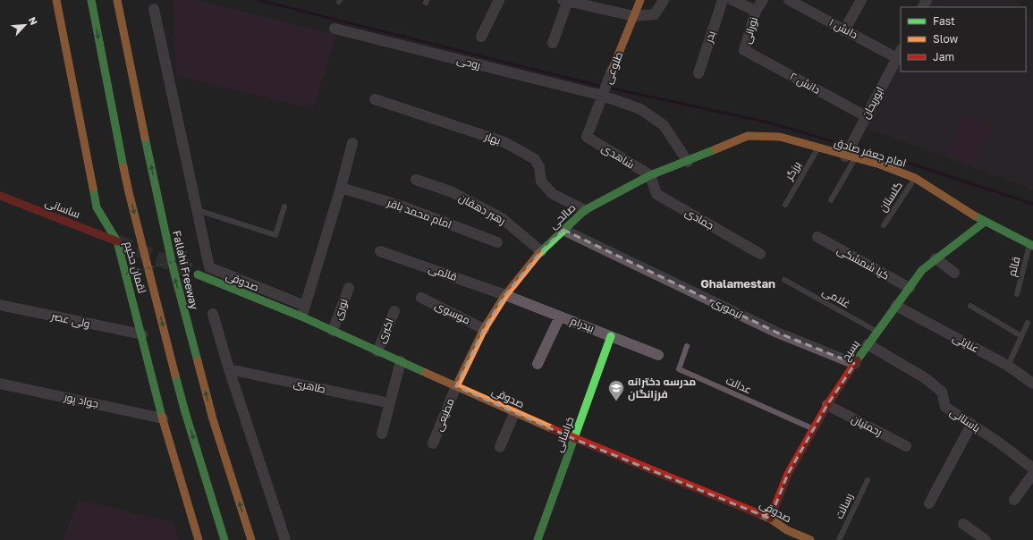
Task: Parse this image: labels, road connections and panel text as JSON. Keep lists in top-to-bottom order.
{
  "streets": {
    "main road": [
      "طلوعی",
      "امام جعفر صادق",
      "ساسانی",
      "صالحی",
      "لقمان حکیم",
      "Fallahi Freeway",
      "صدوقی",
      "بسیح",
      "خراسانی"
    ],
    "street": [
      "دانش ۱",
      "نورانی",
      "بدر",
      "روحی",
      "دانش ۲",
      "ابوریحان",
      "بهار",
      "شاهدی",
      "رهبر دهقان",
      "امام محمد باقر",
      "جمادی",
      "کیا شمشکی",
      "قائمی",
      "تیموری",
      "نوری",
      "موسوی",
      "ولی عصر",
      "بیدرام",
      "اکبری",
      "عنایتی",
      "طاهری",
      "جواد پور",
      "مطیعی",
      "باستانی",
      "رحمتیان"
    ],
    "lane": [
      "برزگر",
      "گلستان",
      "قائم",
      "غلامی",
      "عدالت",
      "رسالت"
    ]
  },
  "crossings": [
    ["دانش ۱", "ابوریحان"],
    ["نورانی", "دانش ۲"],
    ["روحی", "طلوعی"],
    ["روحی", "صالحی"],
    ["طلوعی", "شاهدی"],
    ["دانش ۲", "ابوریحان"],
    ["ابوریحان", "امام جعفر صادق"],
    ["بهار", "صالحی"],
    ["امام جعفر صادق", "برزگر"],
    ["امام جعفر صادق", "گلستان"],
    ["امام جعفر صادق", "صالحی"],
    ["امام جعفر صادق", "قائم"],
    ["امام جعفر صادق", "بسیح"],
    ["شاهدی", "صالحی"],
    ["شاهدی", "جمادی"],
    ["ساسانی", "لقمان حکیم"],
    ["رهبر دهقان", "صالحی"],
    ["صالحی", "جمادی"],
    ["صالحی", "قائمی"],
    ["صالحی", "صدوقی"],
    ["صالحی", "تیموری"],
    ["صالحی", "موسوی"],
    ["صالحی", "بیدرام"],
    ["صالحی", "مطیعی"],
    ["کیا شمشکی", "بسیح"],
    ["لقمان حکیم", "ولی عصر"],
    ["لقمان حکیم", "جواد پور"],
    ["قائمی", "بیدرام"],
    ["صدوقی", "نوری"],
    ["صدوقی", "اکبری"],
    ["صدوقی", "بسیح"],
    ["صدوقی", "مطیعی"],
    ["صدوقی", "خراسانی"],
    ["غلامی", "بسیح"],
    ["تیموری", "بسیح"],
    ["بیدرام", "خراسانی"],
    ["عنایتی", "بسیح"],
    ["بسیح", "عدالت"],
    ["بسیح", "باستانی"],
    ["بسیح", "رحمتیان"]
  ],
  "districts": ["Ghalamestan"],
  "places": {
    "school or university": ["مدرسه دخترانه فرزانگان"]
  },
  "legend": ["Fast", "Slow", "Jam"],
  "north": "top right"
}
